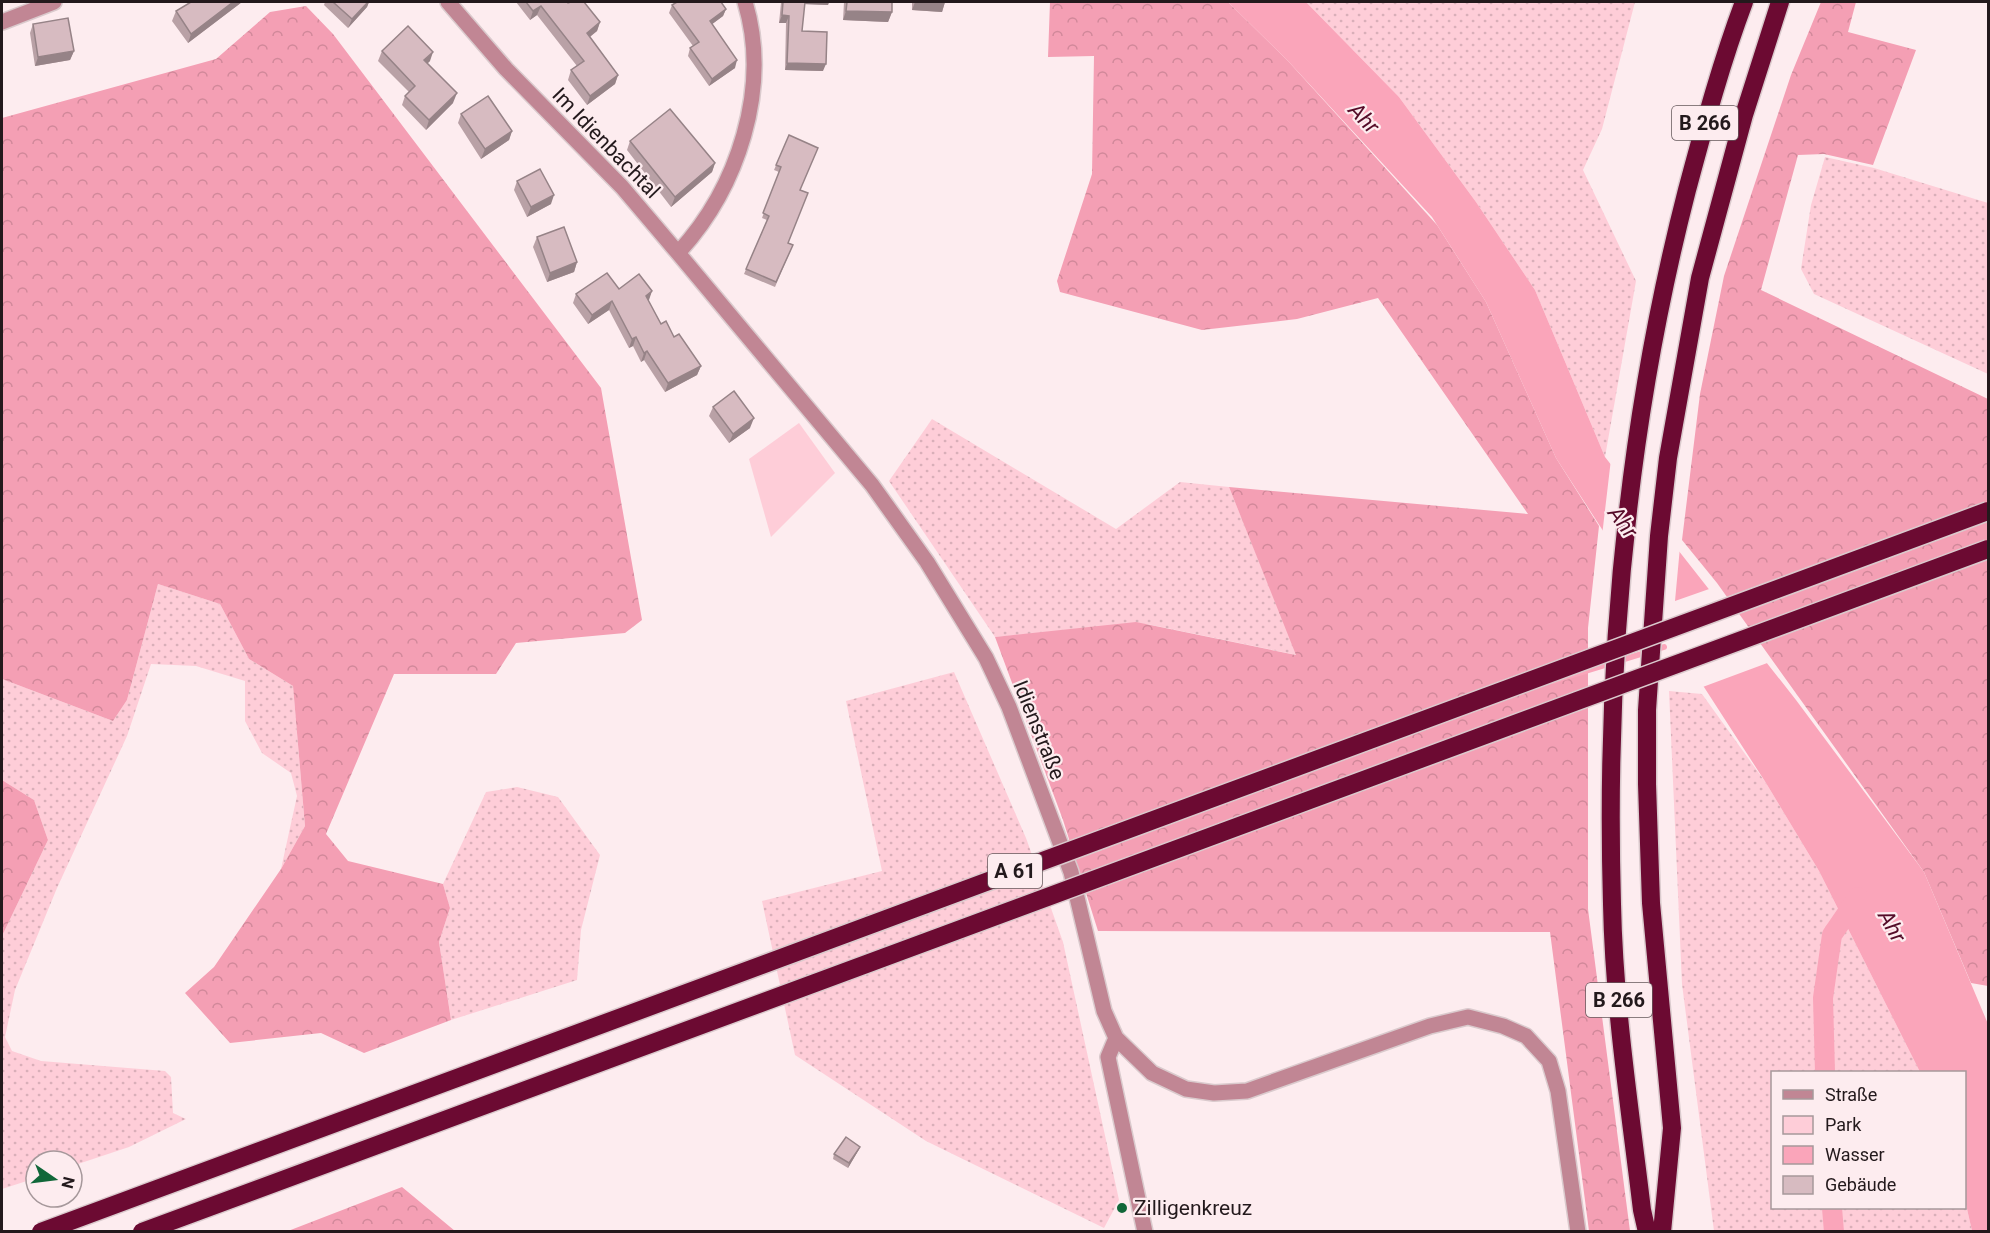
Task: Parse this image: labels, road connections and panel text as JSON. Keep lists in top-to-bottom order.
{
  "streets": {
    "highway": ["B 266", "A 61"],
    "street": ["Im Idienbachtal", "Idienstraße"]
  },
  "crossings": [
    ["Im Idienbachtal", "Idienstraße"]
  ],
  "water": ["Ahr"],
  "places": ["Zilligenkreuz"],
  "legend": [
    "Straße",
    "Park",
    "Wasser",
    "Gebäude"
  ],
  "north": "right"
}
